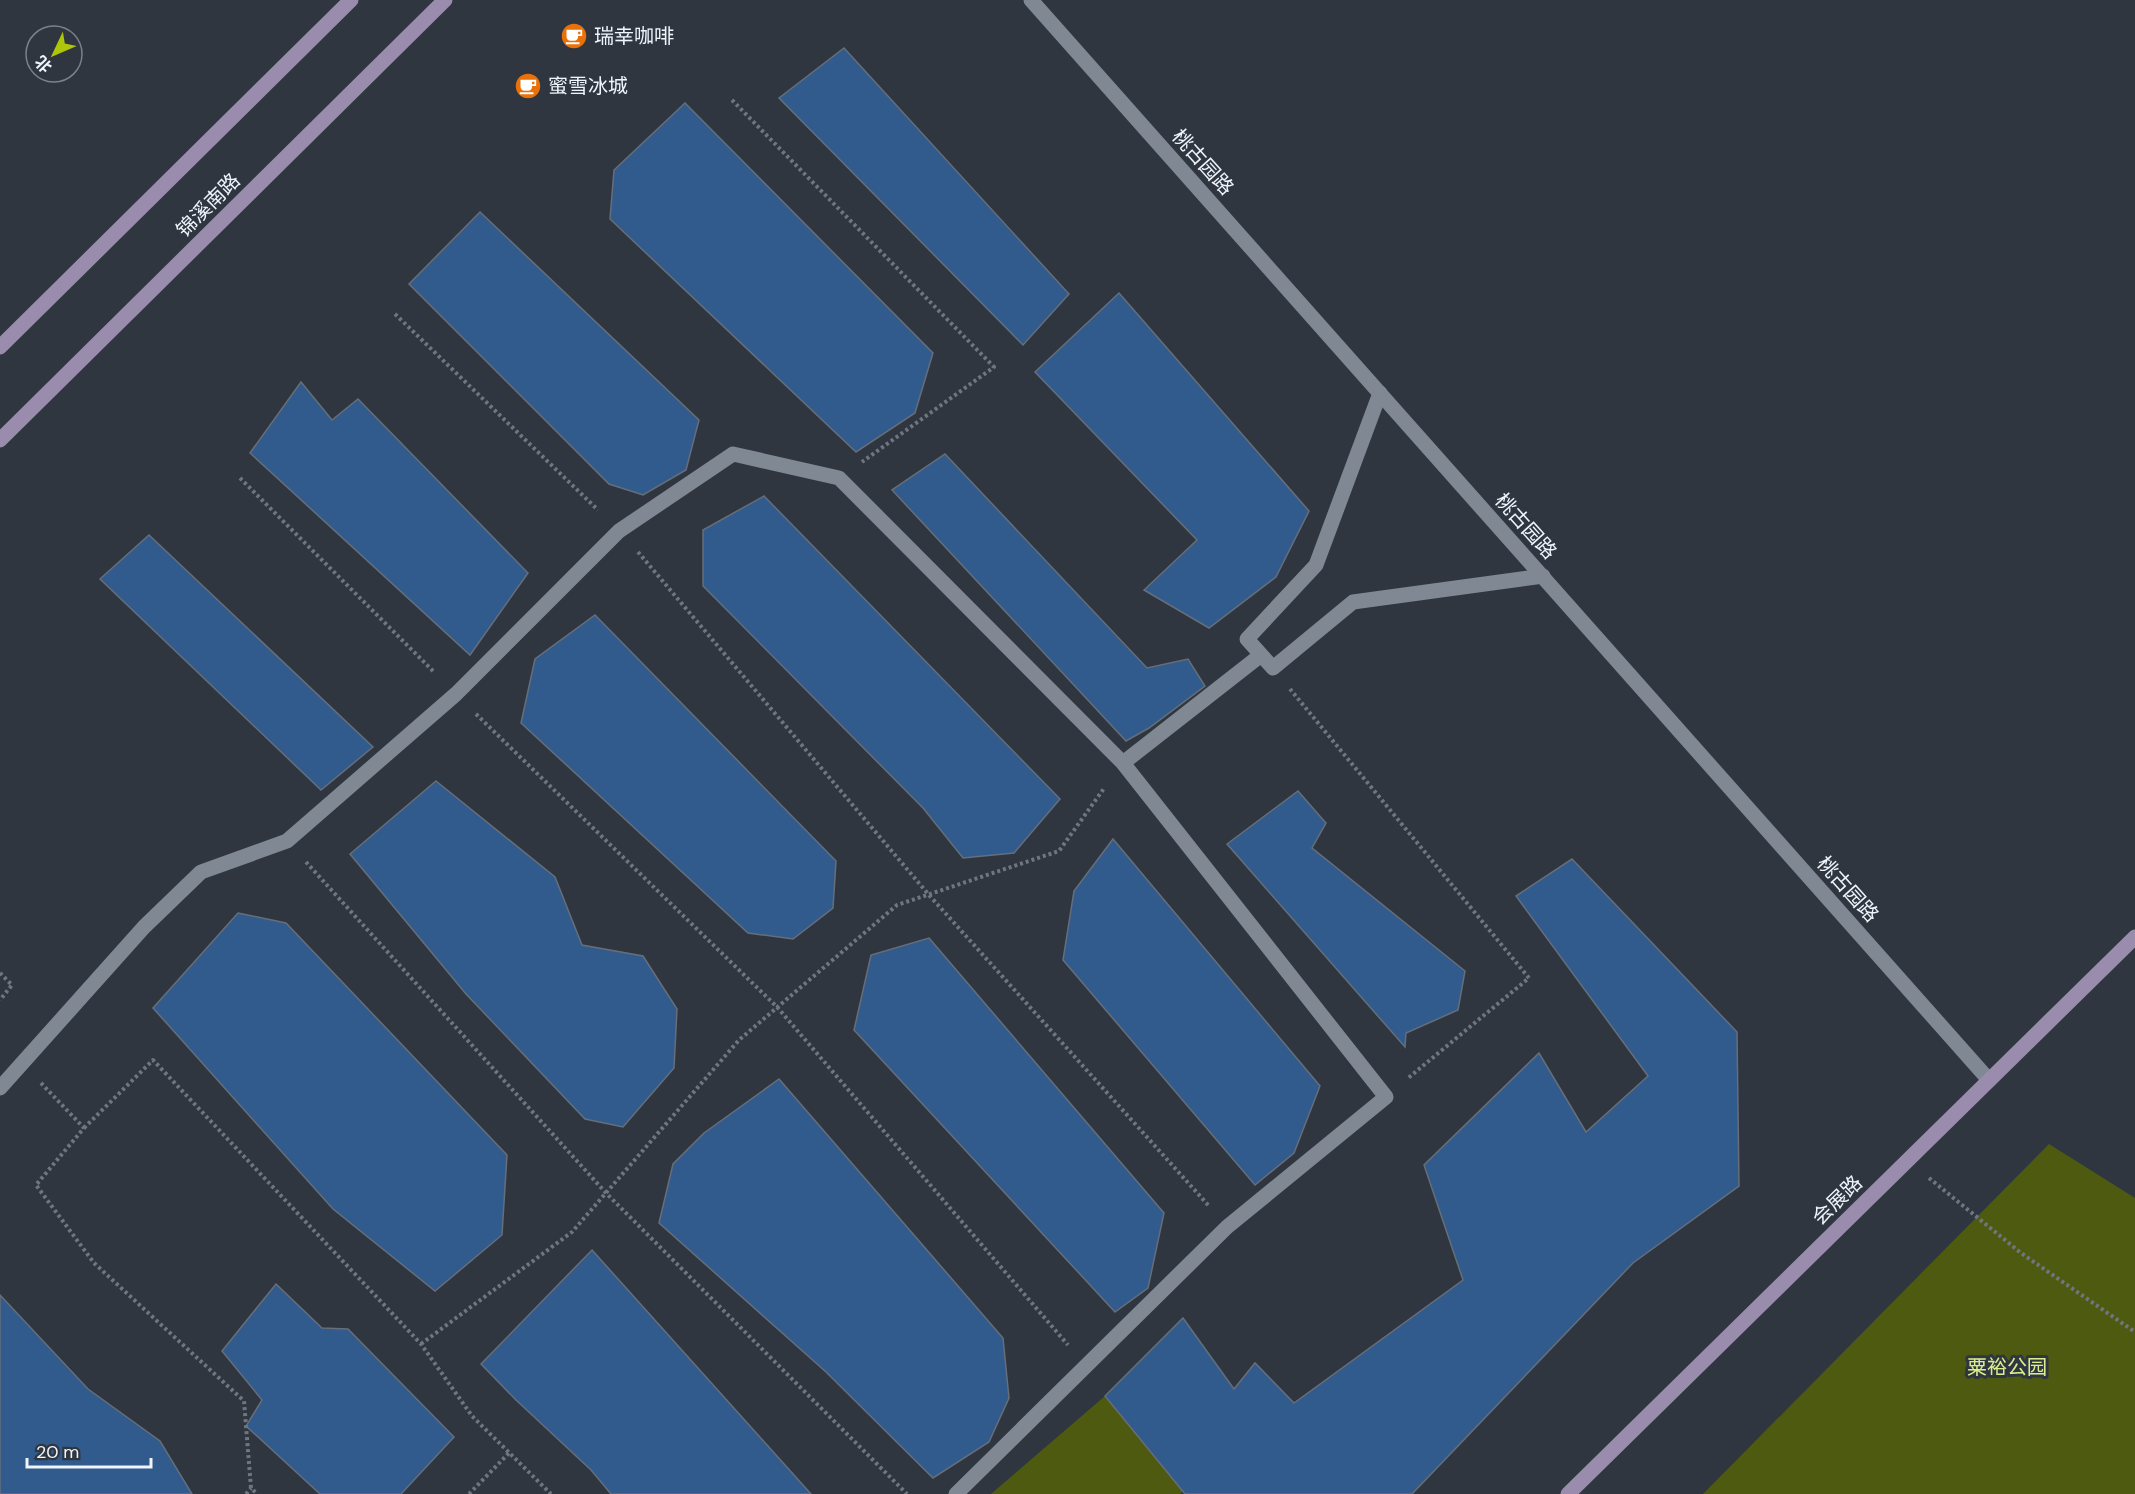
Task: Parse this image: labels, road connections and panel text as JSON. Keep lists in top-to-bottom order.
{
  "streets": {
    "main road": ["锦溪南路", "会展路"],
    "street": ["桃古园路"]
  },
  "crossings": [
    ["桃古园路", "会展路"]
  ],
  "parks": ["粟裕公园"],
  "places": {
    "cafe": ["瑞幸咖啡", "蜜雪冰城"]
  },
  "scale_bar": "20 m",
  "north": "bottom left"
}
